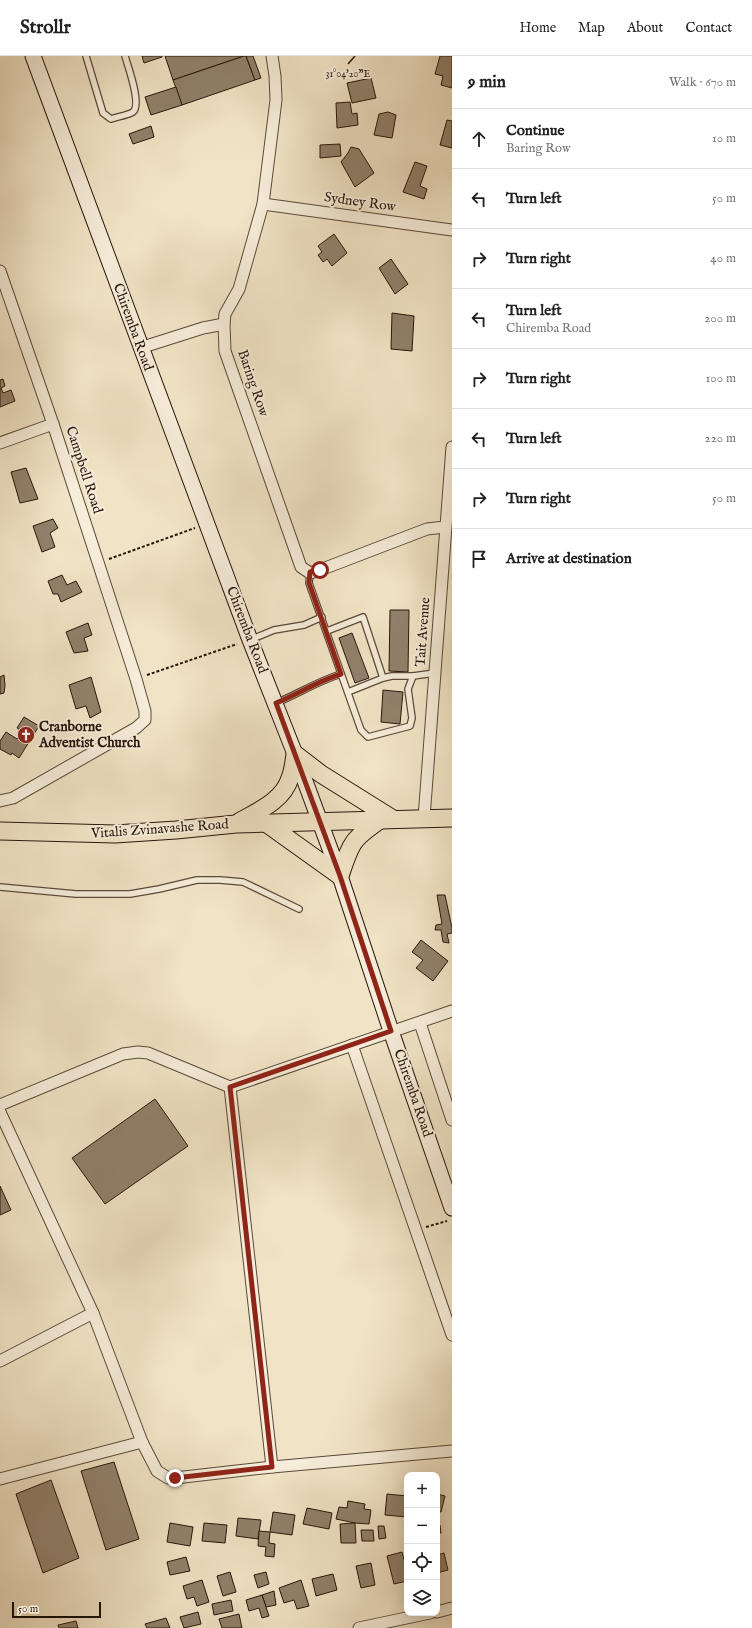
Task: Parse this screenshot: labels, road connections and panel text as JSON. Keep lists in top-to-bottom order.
{
  "streets": {
    "main road": ["Chiremba Road", "Vitalis Zvinavashe Road"],
    "street": [
      "Sydney Row",
      "Baring Row",
      "Campbell Road",
      "Tait Avenue"
    ]
  },
  "crossings": [
    ["Sydney Row", "Baring Row"],
    ["Chiremba Road", "Vitalis Zvinavashe Road"],
    ["Tait Avenue", "Vitalis Zvinavashe Road"]
  ],
  "places": {
    "church": ["Cranborne Adventist Church"]
  },
  "scale_bar": "50 m",
  "page": {
    "header": "Strollr",
    "nav": [
      "Home",
      "Map",
      "About",
      "Contact"
    ],
    "heading": ["9 min", "Walk · 670 m"],
    "list": [
      ["Continue", "Baring Row", "10 m"],
      ["Turn left", "50 m"],
      ["Turn right", "40 m"],
      ["Turn left", "Chiremba Road", "200 m"],
      ["Turn right", "100 m"],
      ["Turn left", "220 m"],
      ["Turn right", "50 m"],
      "Arrive at destination"
    ],
    "map_buttons": ["+", "−"],
    "scale": "50 m"
  },
  "coordinates": ["31°04'20\"E"]
}
